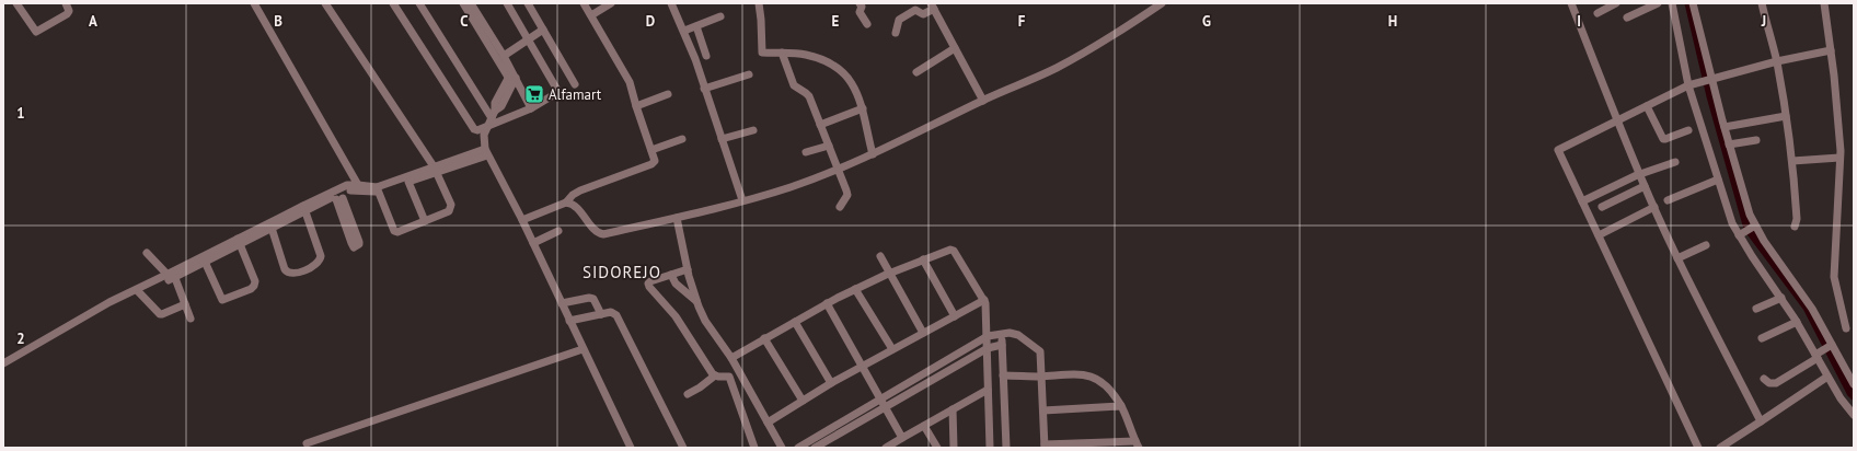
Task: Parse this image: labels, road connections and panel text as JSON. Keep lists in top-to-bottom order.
{
  "districts": ["SIDOREJO"],
  "places": {
    "supermarket": ["Alfamart"]
  },
  "grid": {
    "columns": [
      "A",
      "B",
      "C",
      "D",
      "E",
      "F",
      "G",
      "H",
      "I",
      "J"
    ],
    "rows": ["1", "2"]
  }
}
